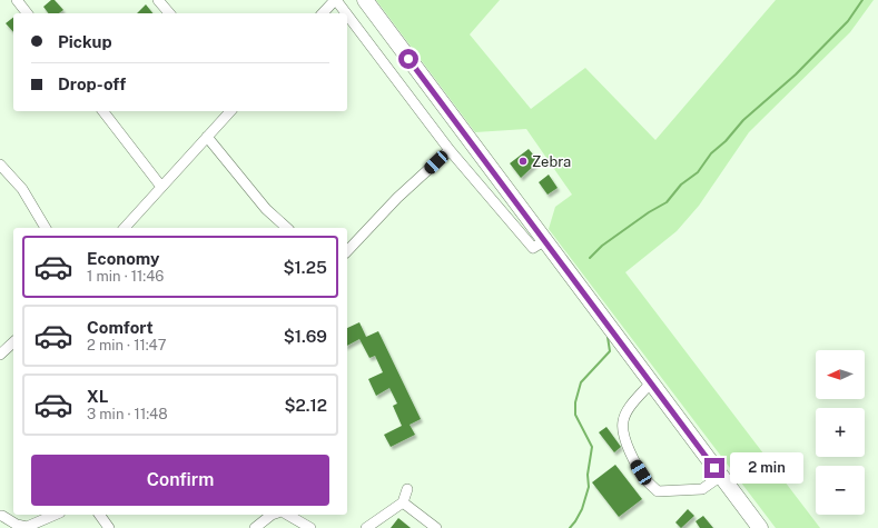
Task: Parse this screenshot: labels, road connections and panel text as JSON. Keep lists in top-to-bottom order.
{
  "places": ["Zebra"],
  "north": "left",
  "page": {
    "banner": ["Pickup", "Drop-off"],
    "list": [
      {
        "name": "Economy",
        "note": "1 min · 11:46",
        "value": "$1.25"
      },
      {
        "name": "Comfort",
        "note": "2 min · 11:47",
        "value": "$1.69"
      },
      {
        "name": "XL",
        "note": "3 min · 11:48",
        "value": "$2.12"
      }
    ],
    "map_buttons": ["+", "−"],
    "buttons": "Confirm",
    "bubble": "2 min"
  }
}
